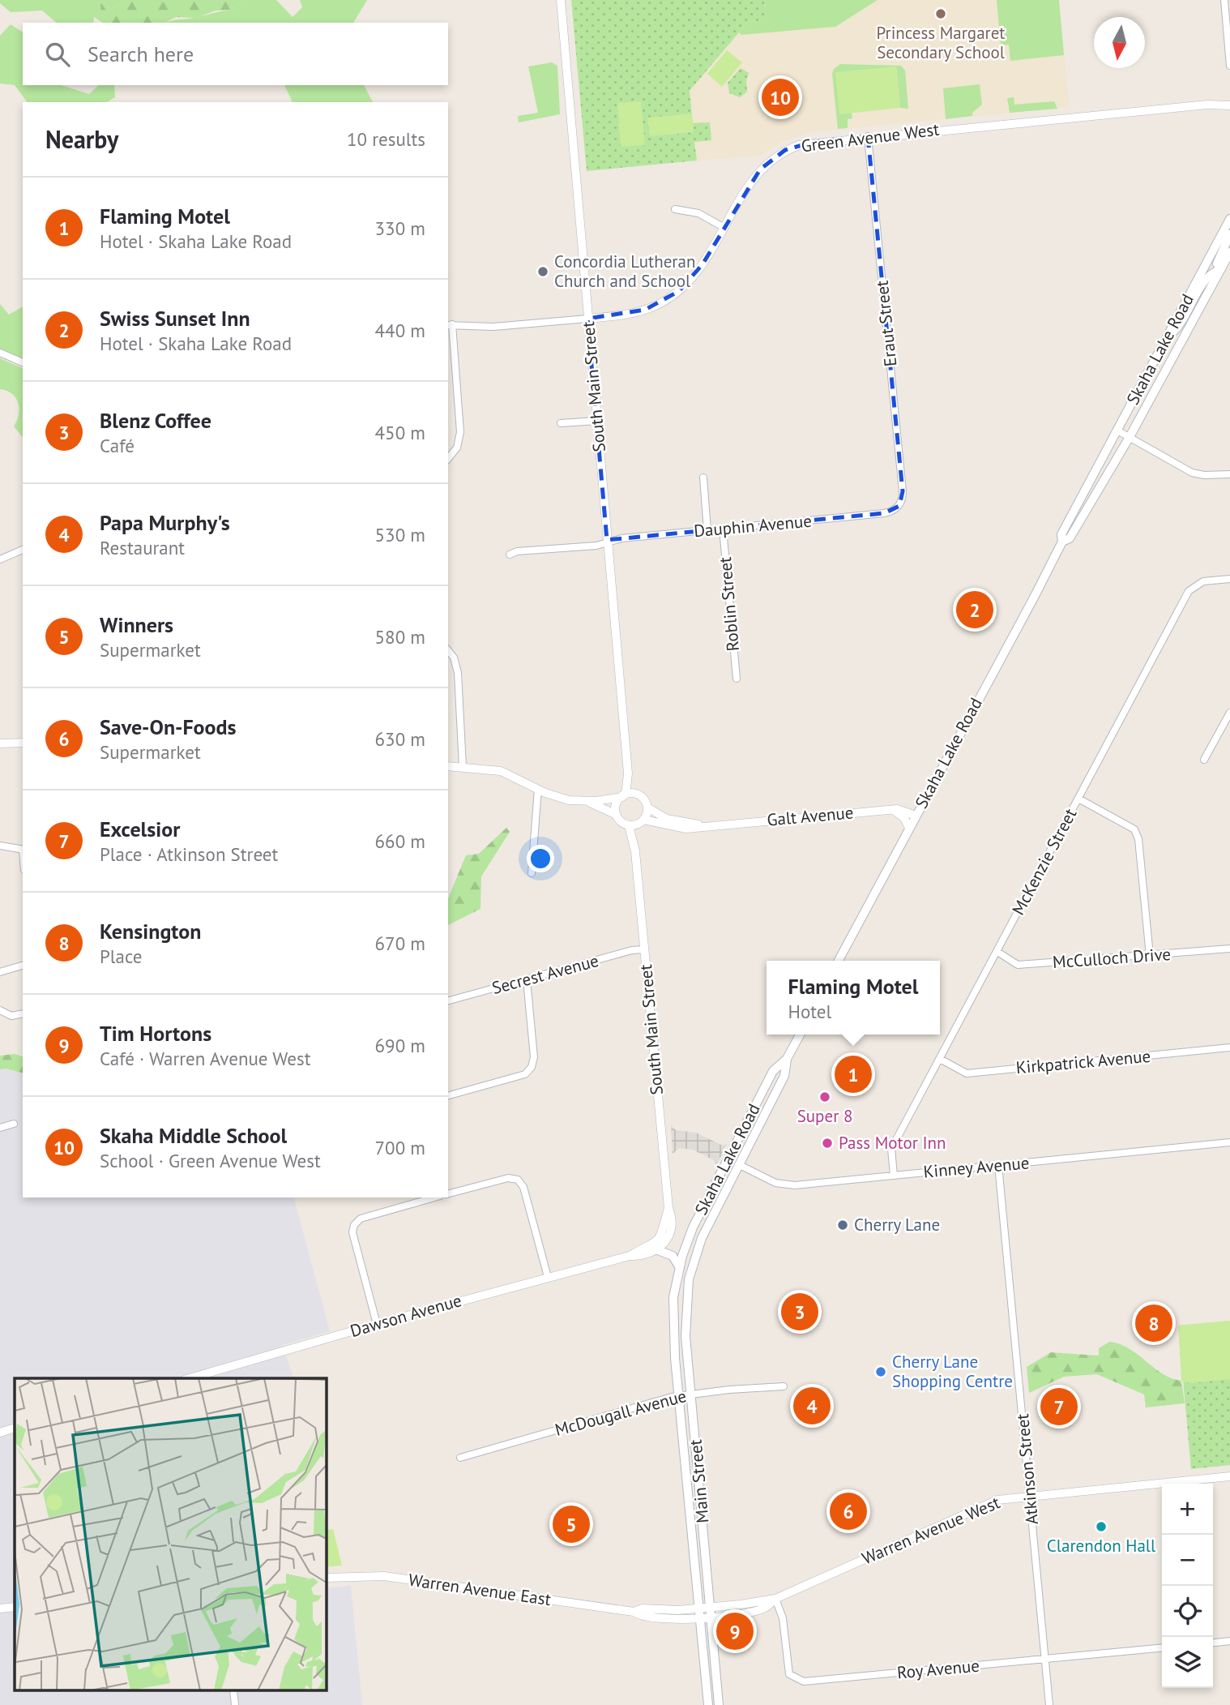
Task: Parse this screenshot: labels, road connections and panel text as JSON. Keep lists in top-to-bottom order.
{
  "streets": {
    "main road": ["Skaha Lake Road", "Main Street"],
    "street": [
      "Green Avenue West",
      "Eraut Street",
      "South Main Street",
      "Dauphin Avenue",
      "Roblin Street",
      "Galt Avenue",
      "McKenzie Street",
      "McCulloch Drive",
      "Secrest Avenue",
      "Kirkpatrick Avenue",
      "Kinney Avenue",
      "Dawson Avenue",
      "McDougall Avenue",
      "Atkinson Street",
      "Warren Avenue West",
      "Warren Avenue East",
      "Roy Avenue"
    ]
  },
  "crossings": [
    ["Green Avenue West", "Eraut Street"],
    ["Green Avenue West", "South Main Street"],
    ["Eraut Street", "Dauphin Avenue"],
    ["Skaha Lake Road", "Galt Avenue"],
    ["Skaha Lake Road", "Kinney Avenue"],
    ["Skaha Lake Road", "Main Street"],
    ["South Main Street", "Dauphin Avenue"],
    ["South Main Street", "Galt Avenue"],
    ["South Main Street", "Secrest Avenue"],
    ["South Main Street", "Dawson Avenue"],
    ["Dauphin Avenue", "Roblin Street"],
    ["McKenzie Street", "McCulloch Drive"],
    ["McKenzie Street", "Kirkpatrick Avenue"],
    ["McKenzie Street", "Kinney Avenue"],
    ["Kinney Avenue", "Atkinson Street"],
    ["McDougall Avenue", "Main Street"],
    ["Atkinson Street", "Warren Avenue West"],
    ["Atkinson Street", "Roy Avenue"],
    ["Main Street", "Warren Avenue West"],
    ["Main Street", "Warren Avenue East"],
    ["Warren Avenue West", "Warren Avenue East"],
    ["Warren Avenue West", "Roy Avenue"]
  ],
  "places": [
    "Princess Margaret Secondary School",
    "Concordia Lutheran Church and School",
    "Super 8",
    "Pass Motor Inn",
    "Cherry Lane",
    "Cherry Lane Shopping Centre",
    "Clarendon Hall"
  ],
  "north": "bottom",
  "page": {
    "search": "Search here",
    "pins": [
      "10",
      "2",
      "1",
      "3",
      "8",
      "4",
      "7",
      "6",
      "5",
      "9"
    ],
    "heading": ["Nearby", "10 results"],
    "list": [
      {
        "mark": "1",
        "name": "Flaming Motel",
        "note": "Hotel · Skaha Lake Road",
        "value": "330 m"
      },
      {
        "mark": "2",
        "name": "Swiss Sunset Inn",
        "note": "Hotel · Skaha Lake Road",
        "value": "440 m"
      },
      {
        "mark": "3",
        "name": "Blenz Coffee",
        "note": "Café",
        "value": "450 m"
      },
      {
        "mark": "4",
        "name": "Papa Murphy's",
        "note": "Restaurant",
        "value": "530 m"
      },
      {
        "mark": "5",
        "name": "Winners",
        "note": "Supermarket",
        "value": "580 m"
      },
      {
        "mark": "6",
        "name": "Save-On-Foods",
        "note": "Supermarket",
        "value": "630 m"
      },
      {
        "mark": "7",
        "name": "Excelsior",
        "note": "Place · Atkinson Street",
        "value": "660 m"
      },
      {
        "mark": "8",
        "name": "Kensington",
        "note": "Place",
        "value": "670 m"
      },
      {
        "mark": "9",
        "name": "Tim Hortons",
        "note": "Café · Warren Avenue West",
        "value": "690 m"
      },
      {
        "mark": "10",
        "name": "Skaha Middle School",
        "note": "School · Green Avenue West",
        "value": "700 m"
      }
    ],
    "popup": ["Flaming Motel", "Hotel"],
    "map_buttons": ["+", "−"]
  }
}
